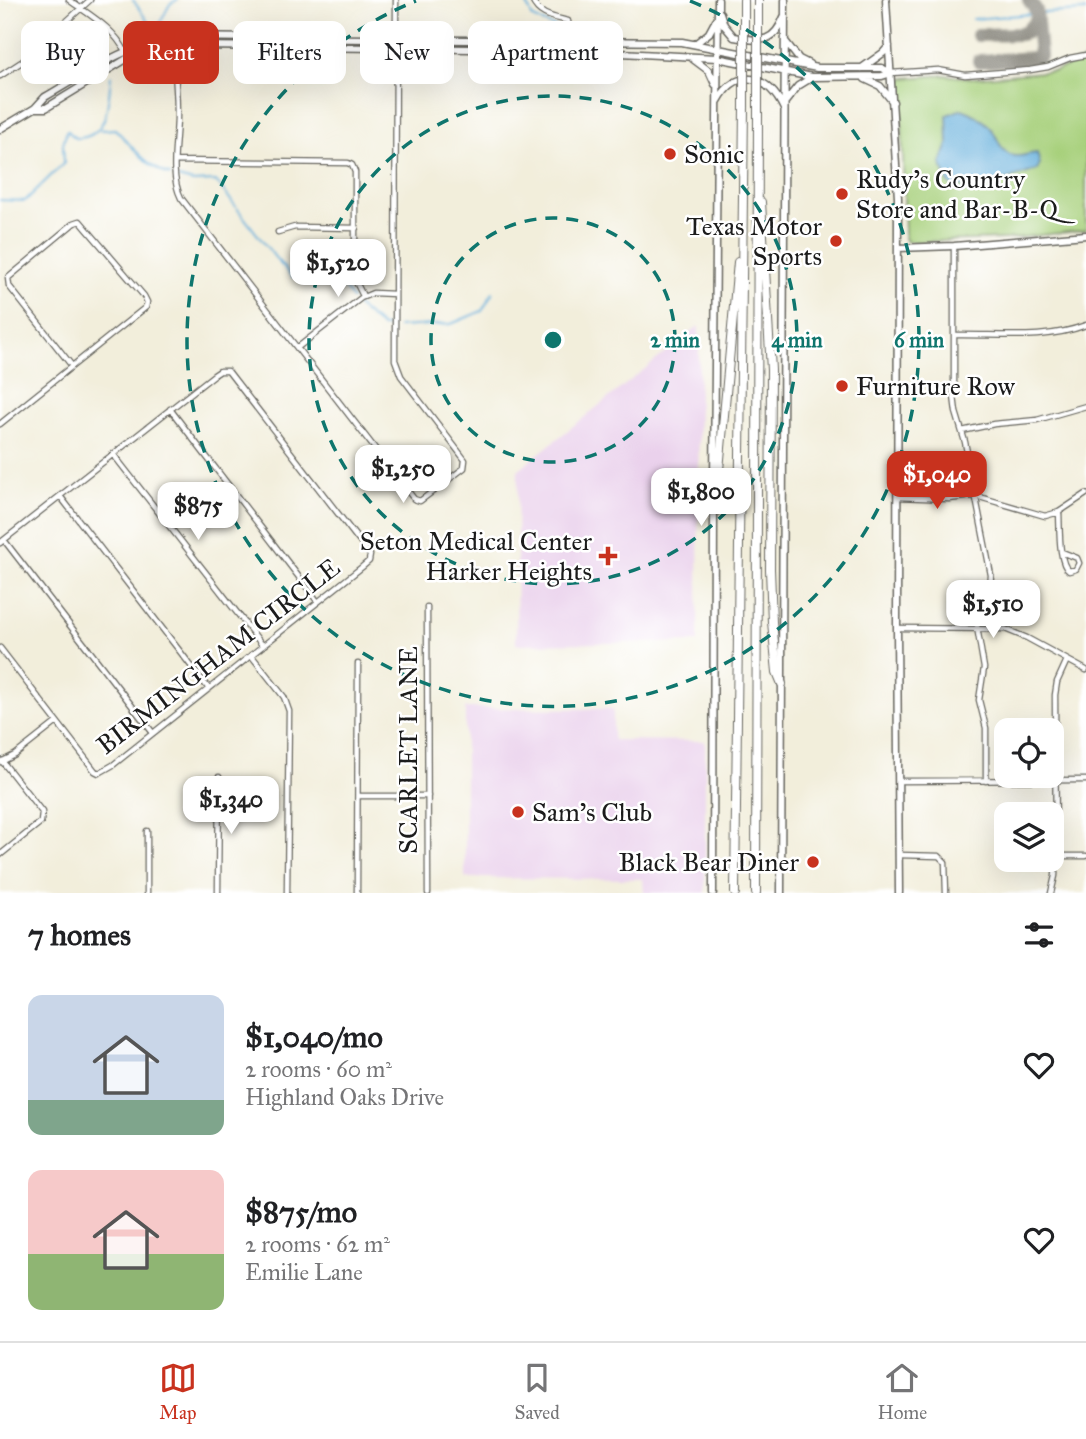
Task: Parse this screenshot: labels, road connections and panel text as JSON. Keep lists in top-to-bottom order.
{
  "streets": {
    "street": ["BIRMINGHAM CIRCLE", "SCARLET LANE"]
  },
  "places": {
    "other": [
      "Sonic",
      "Rudy's Country Store and Bar-B-Q",
      "Texas Motor Sports",
      "Furniture Row",
      "Sam's Club",
      "Black Bear Diner"
    ],
    "health": ["Seton Medical Center Harker Heights"]
  },
  "page": {
    "chip": [
      "Buy",
      "Rent",
      "Filters",
      "New",
      "Apartment"
    ],
    "price": [
      "$1,520",
      "$1,250",
      "$1,040",
      "$1,800",
      "$875",
      "$1,510",
      "$1,340"
    ],
    "heading": "7 homes",
    "list": [
      {
        "name": "$1,040/mo",
        "note": "2 rooms · 60 m² · Highland Oaks Drive"
      },
      {
        "name": "$875/mo",
        "note": "2 rooms · 62 m² · Emilie Lane"
      }
    ],
    "tabs": ["Map", "Saved", "Home"]
  },
  "rings": ["2 min", "4 min", "6 min"]
}
